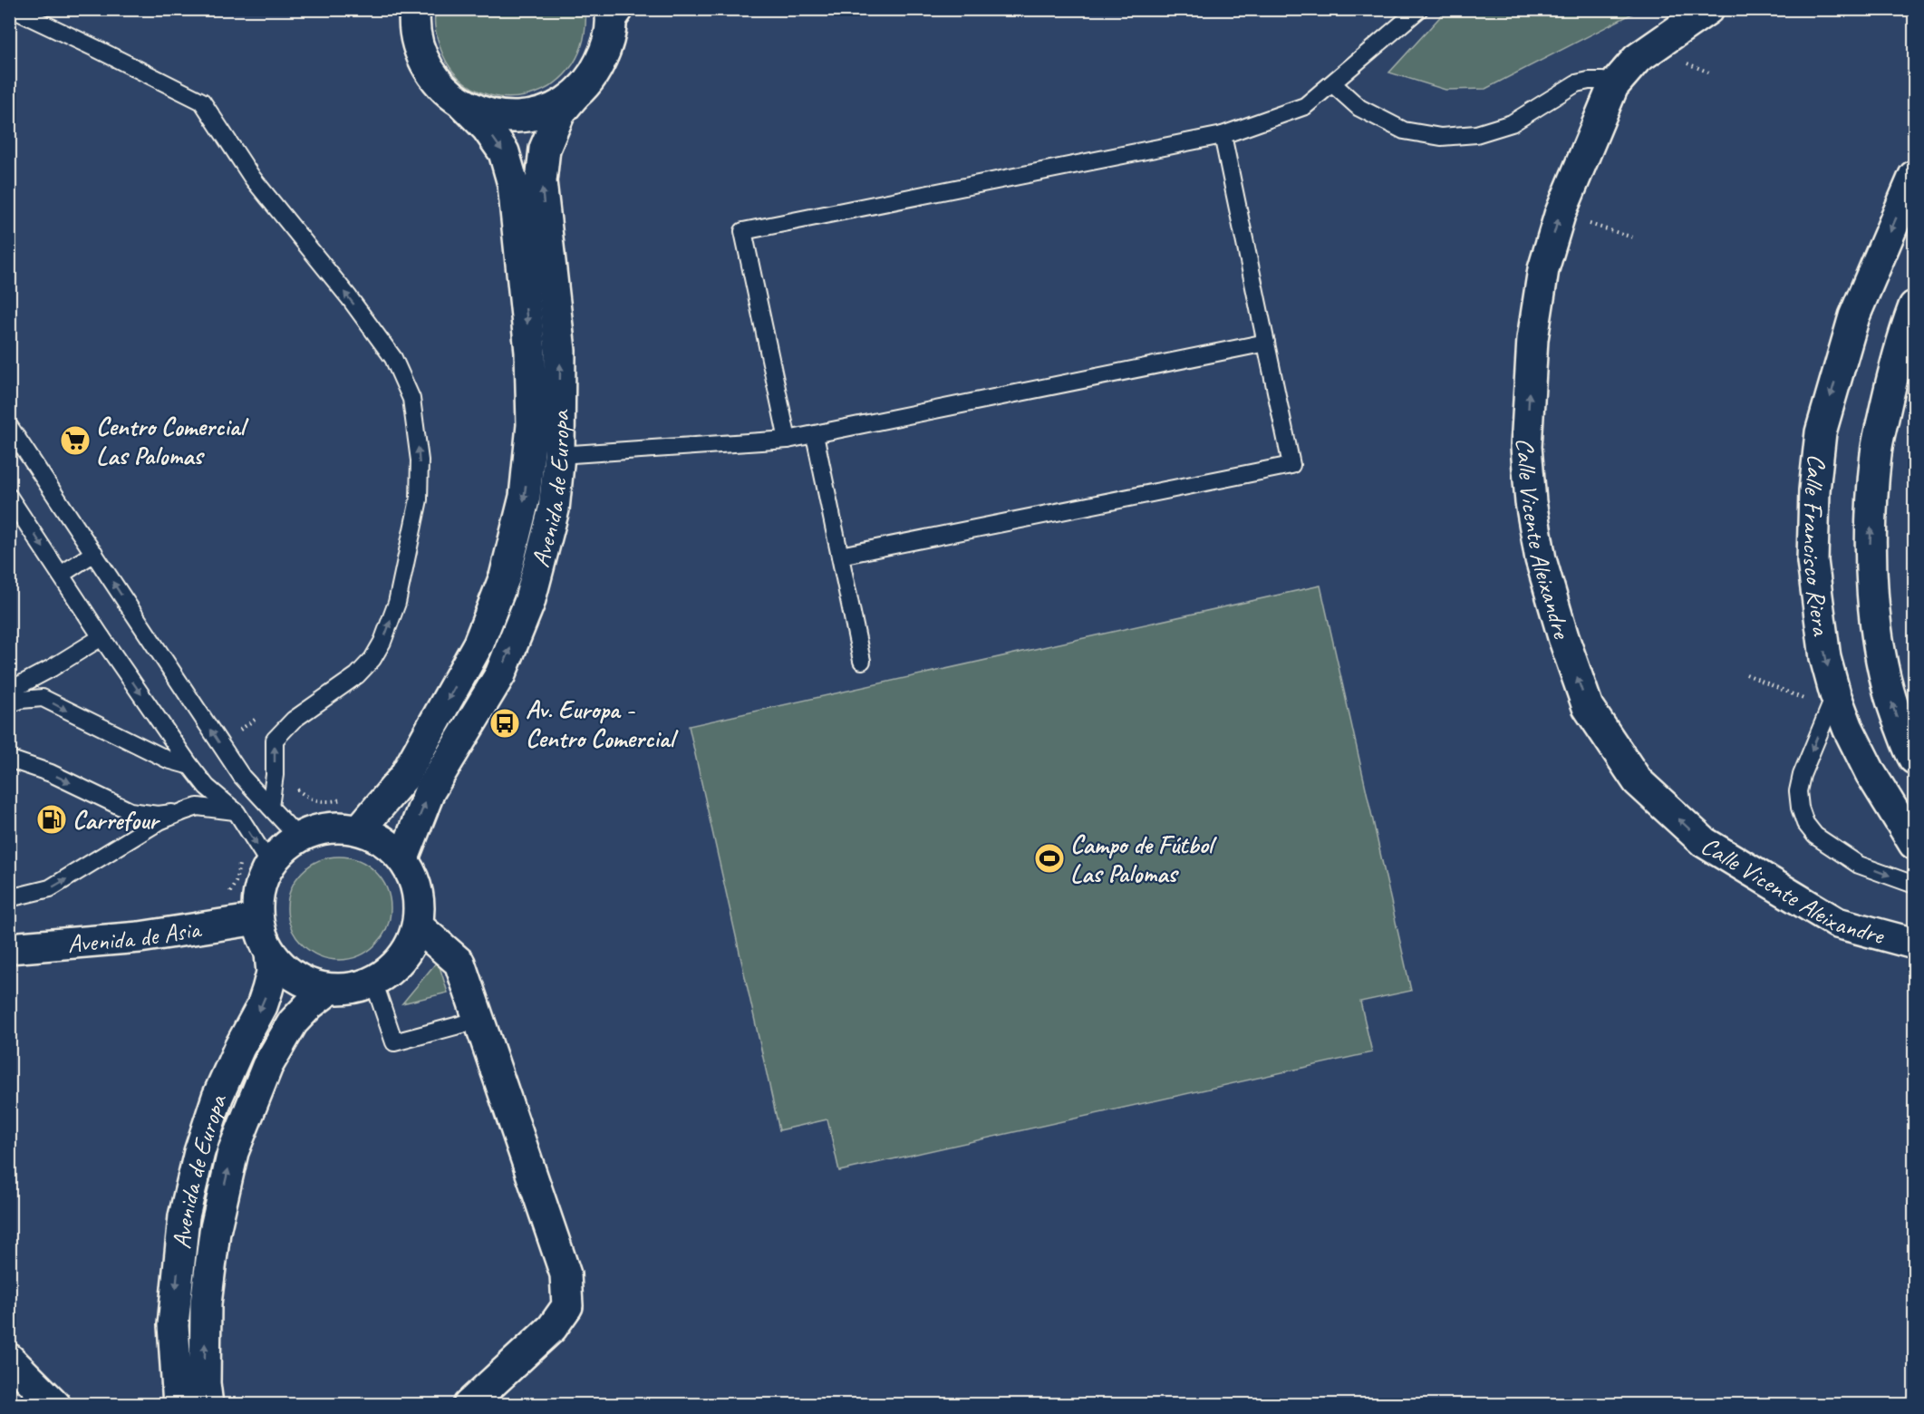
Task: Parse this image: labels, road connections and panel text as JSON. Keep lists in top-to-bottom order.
{
  "streets": {
    "street": [
      "Avenida de Europa",
      "Calle Vicente Aleixandre",
      "Calle Francisco Riera",
      "Avenida de Asia"
    ]
  },
  "crossings": [
    ["Avenida de Europa", "Avenida de Asia"]
  ],
  "one_way": ["Calle Vicente Aleixandre"],
  "places": {
    "supermarket": ["Centro Comercial Las Palomas"],
    "bus stop": ["Av. Europa - Centro Comercial"],
    "fuel station": ["Carrefour"],
    "sports": ["Campo de Fútbol Las Palomas"]
  }
}
